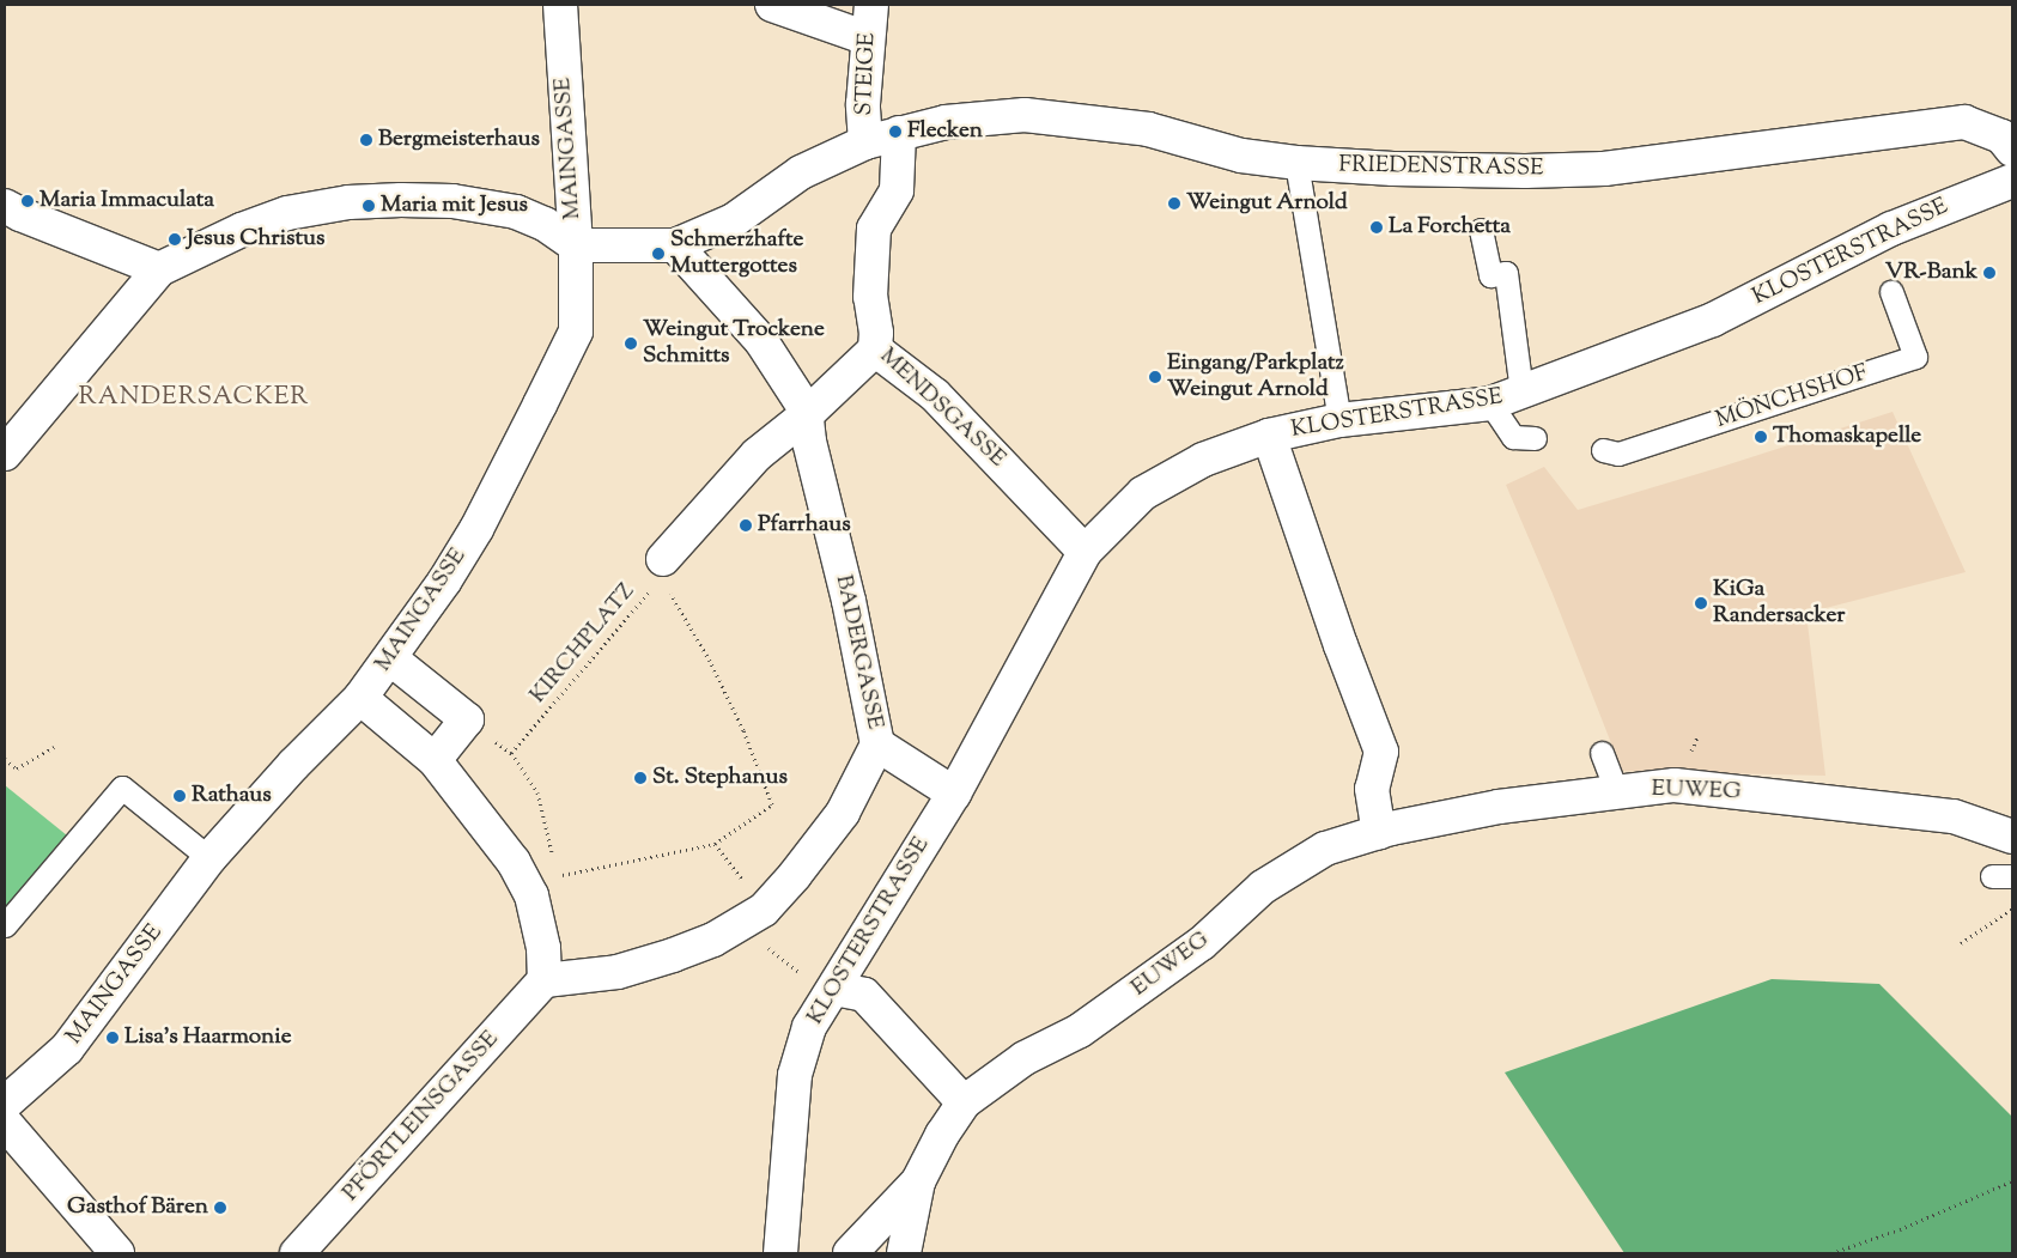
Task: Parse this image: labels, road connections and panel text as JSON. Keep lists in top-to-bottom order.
{
  "streets": {
    "street": [
      "STEIGE",
      "MAINGASSE",
      "FRIEDENSTRASSE",
      "KLOSTERSTRASSE",
      "MENDSGASSE",
      "BADERGASSE",
      "EUWEG",
      "PFÖRTLEINSGASSE"
    ],
    "lane": ["MÖNCHSHOF"],
    "path": ["KIRCHPLATZ"]
  },
  "crossings": [
    ["STEIGE", "FRIEDENSTRASSE"],
    ["FRIEDENSTRASSE", "MENDSGASSE"],
    ["KLOSTERSTRASSE", "MENDSGASSE"],
    ["BADERGASSE", "PFÖRTLEINSGASSE"]
  ],
  "districts": ["RANDERSACKER"],
  "places": [
    "Flecken",
    "Bergmeisterhaus",
    "Maria Immaculata",
    "Weingut Arnold",
    "Maria mit Jesus",
    "La Forchetta",
    "Jesus Christus",
    "Schmerzhafte Muttergottes",
    "VR-Bank",
    "Weingut Trockene Schmitts",
    "Eingang/Parkplatz Weingut Arnold",
    "Thomaskapelle",
    "Pfarrhaus",
    "KiGa Randersacker",
    "St. Stephanus",
    "Rathaus",
    "Lisa's Haarmonie",
    "Gasthof Bären"
  ]
}
